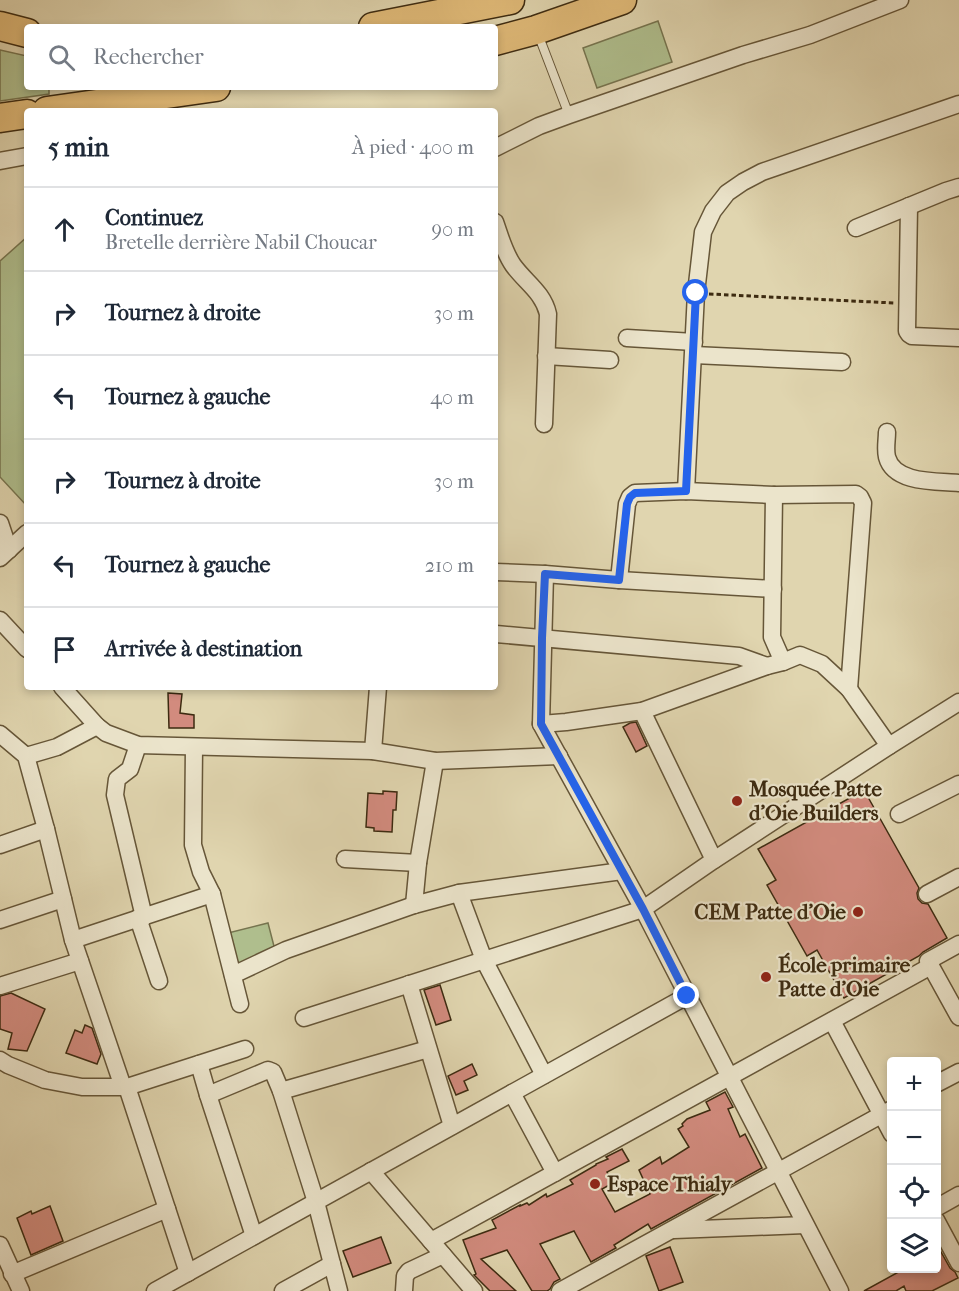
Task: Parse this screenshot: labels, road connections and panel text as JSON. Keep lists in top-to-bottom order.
{
  "places": [
    "Mosquée Patte d'Oie Builders",
    "CEM Patte d'Oie",
    "École primaire Patte d'Oie",
    "Espace Thialy"
  ],
  "page": {
    "search": "Rechercher",
    "heading": ["5 min", "À pied · 400 m"],
    "list": [
      ["Continuez", "Bretelle derrière Nabil Choucar", "90 m"],
      ["Tournez à droite", "30 m"],
      ["Tournez à gauche", "40 m"],
      ["Tournez à droite", "30 m"],
      ["Tournez à gauche", "210 m"],
      "Arrivée à destination"
    ],
    "map_buttons": ["+", "−"]
  }
}
